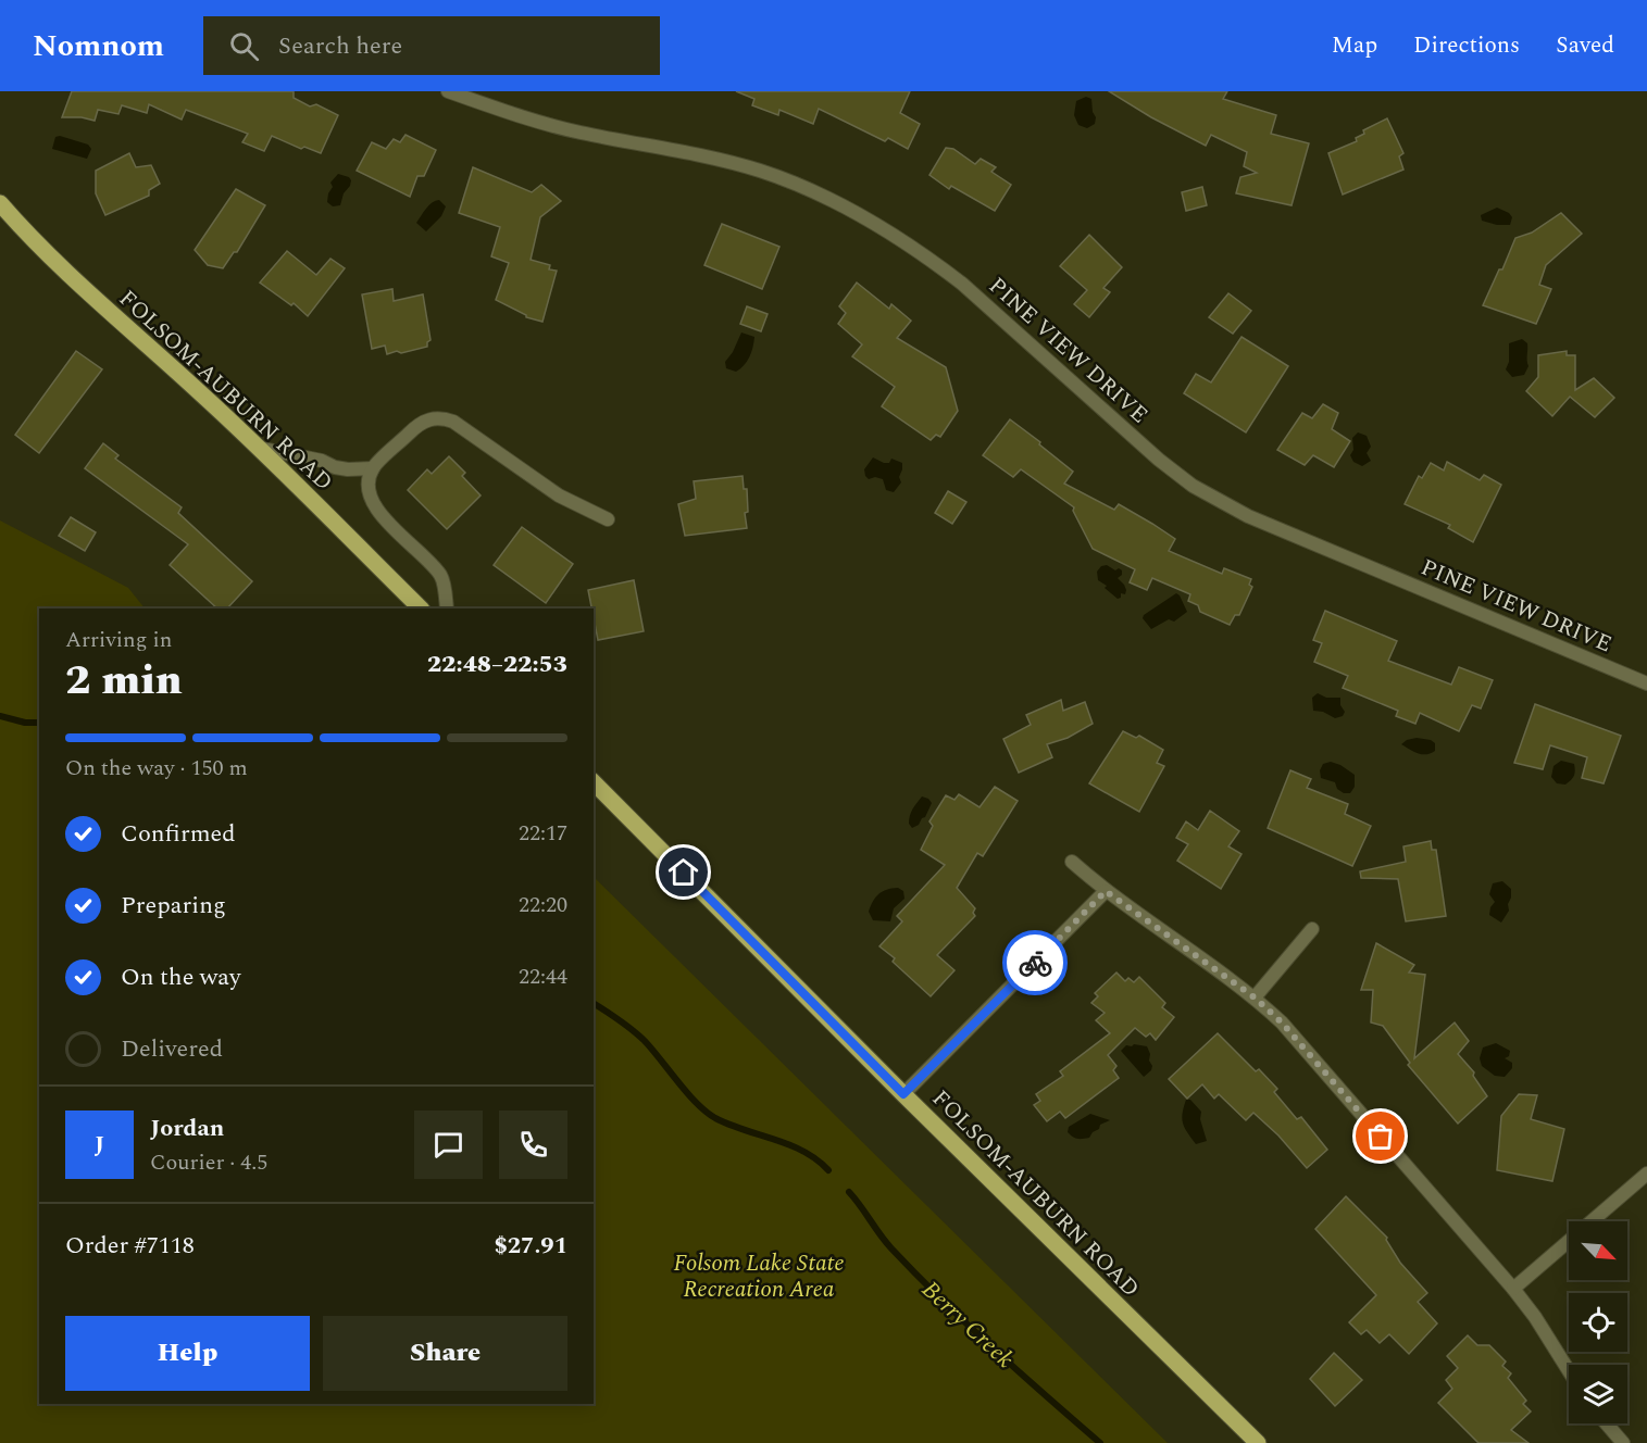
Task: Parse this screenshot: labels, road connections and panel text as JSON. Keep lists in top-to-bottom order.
{
  "streets": {
    "main road": ["FOLSOM-AUBURN ROAD"],
    "street": ["PINE VIEW DRIVE"]
  },
  "water": ["Berry Creek"],
  "parks": ["Folsom Lake State Recreation Area"],
  "north": "bottom right",
  "page": {
    "header": "Nomnom",
    "search": "Search here",
    "nav": ["Map", "Directions", "Saved"],
    "heading": ["2 min", "Arriving in", "22:48–22:53"],
    "panel": [
      "Jordan",
      "Courier · 4.5",
      "Order #7118",
      "$27.91"
    ],
    "bar": "On the way · 150 m",
    "list": [
      ["Confirmed", "22:17"],
      ["Preparing", "22:20"],
      ["On the way", "22:44"],
      "Delivered"
    ],
    "round": "J",
    "buttons": ["Help", "Share"]
  }
}
